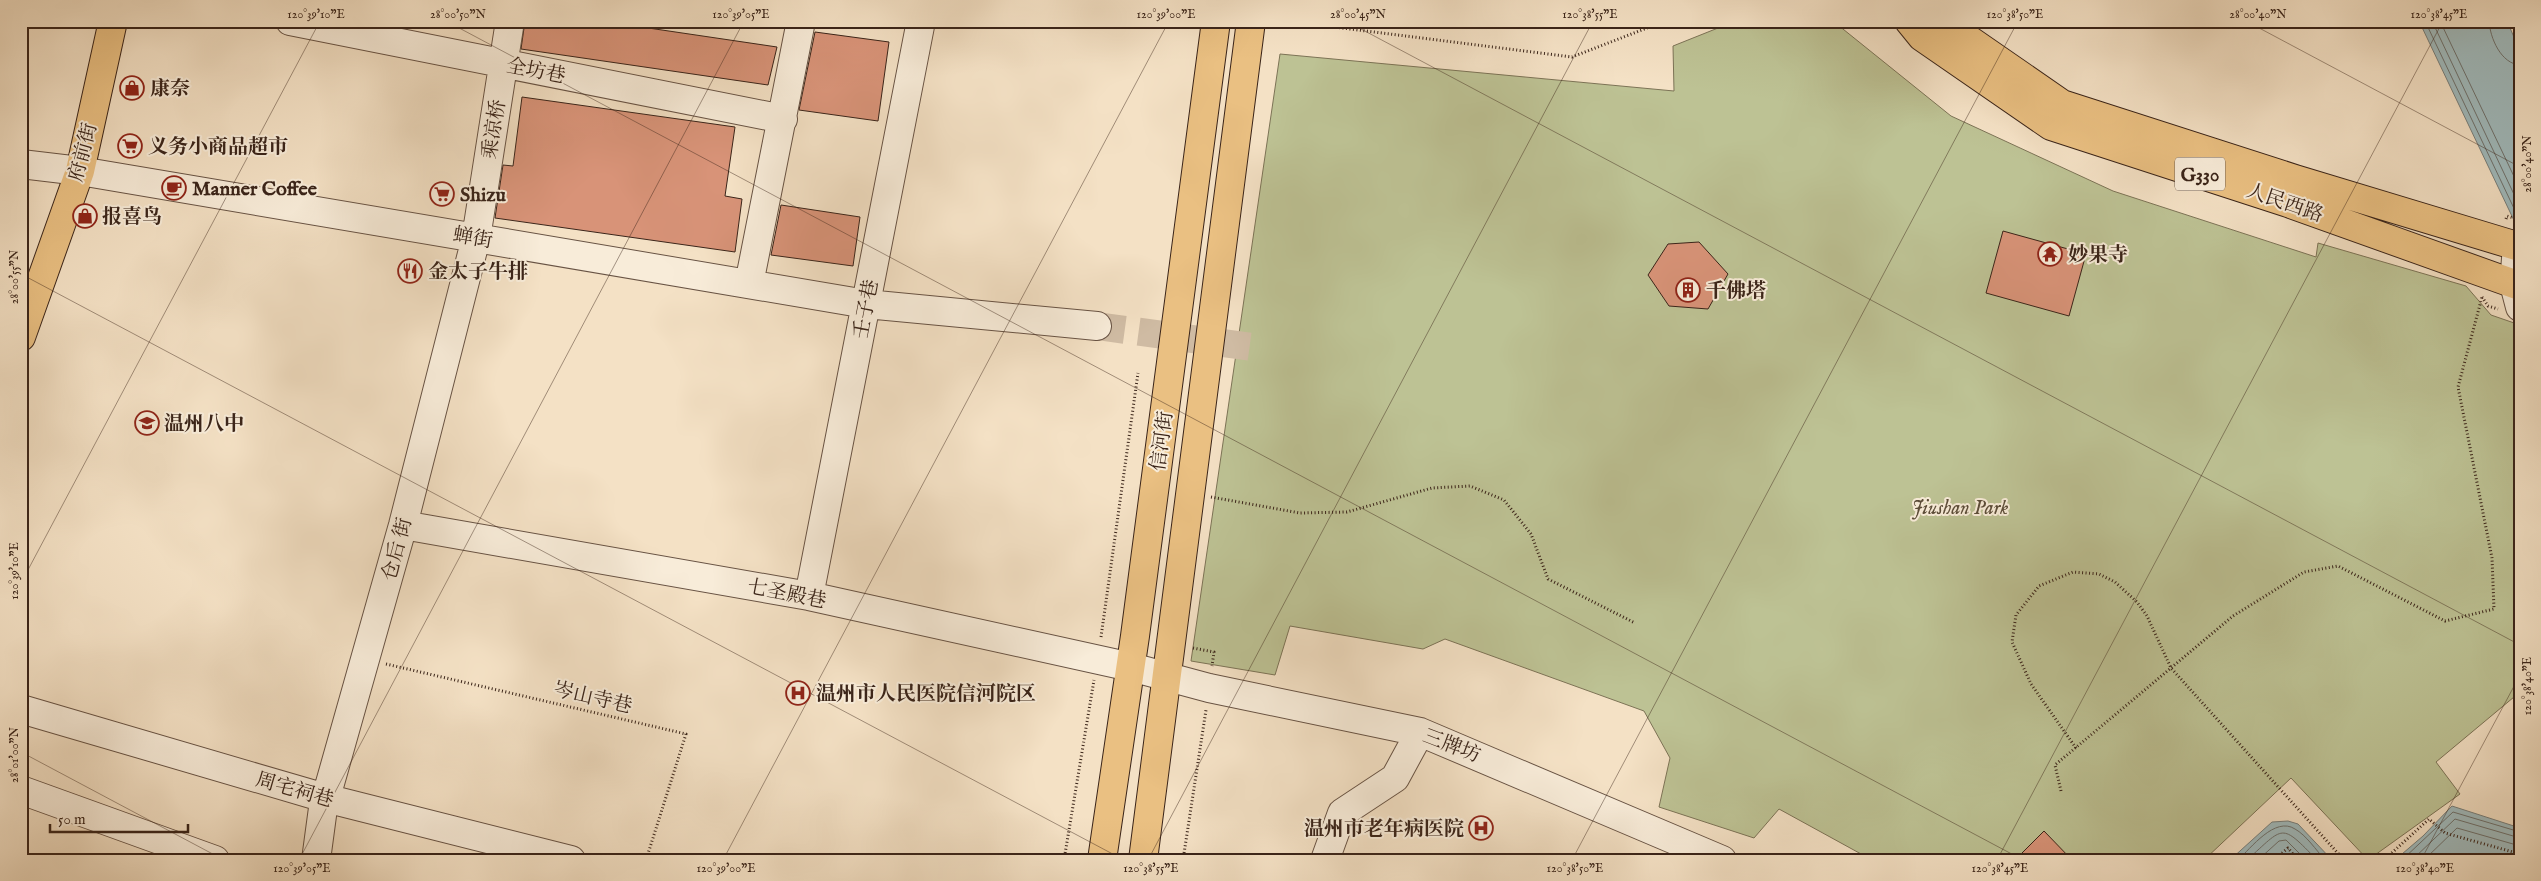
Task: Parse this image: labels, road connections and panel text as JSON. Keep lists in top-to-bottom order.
{
  "streets": {
    "main road": [
      "府前街",
      "G330",
      "人民西路",
      "信河街"
    ],
    "street": [
      "全坊巷",
      "乘凉桥",
      "蝉街",
      "壬子巷",
      "仓后 街",
      "七圣殿巷",
      "三牌坊",
      "周宅祠巷"
    ],
    "path": ["岑山寺巷"]
  },
  "crossings": [
    ["全坊巷", "乘凉桥"],
    ["乘凉桥", "蝉街"],
    ["乘凉桥", "仓后 街"],
    ["府前街", "蝉街"],
    ["蝉街", "壬子巷"],
    ["蝉街", "仓后 街"],
    ["壬子巷", "七圣殿巷"],
    ["信河街", "七圣殿巷"],
    ["信河街", "三牌坊"],
    ["仓后 街", "七圣殿巷"],
    ["仓后 街", "岑山寺巷"],
    ["仓后 街", "周宅祠巷"],
    ["七圣殿巷", "三牌坊"]
  ],
  "parks": ["Jiushan Park"],
  "places": {
    "shop": ["康奈", "报喜鸟"],
    "supermarket": ["义务小商品超市", "Shizu"],
    "cafe": ["Manner Coffee"],
    "temple": ["妙果寺"],
    "restaurant": ["金太子牛排"],
    "building": ["千佛塔"],
    "school or university": ["温州八中"],
    "hospital": ["温州市人民医院信河院区", "温州市老年病医院"]
  },
  "scale_bar": "50 m",
  "coordinates": [
    "120°39'10\"E",
    "28°00'50\"N",
    "120°39'05\"E",
    "120°39'00\"E",
    "28°00'45\"N",
    "120°38'55\"E",
    "120°38'50\"E",
    "28°00'40\"N",
    "120°38'45\"E",
    "28°00'55\"N",
    "120°38'40\"E",
    "28°01'00\"N"
  ]
}
